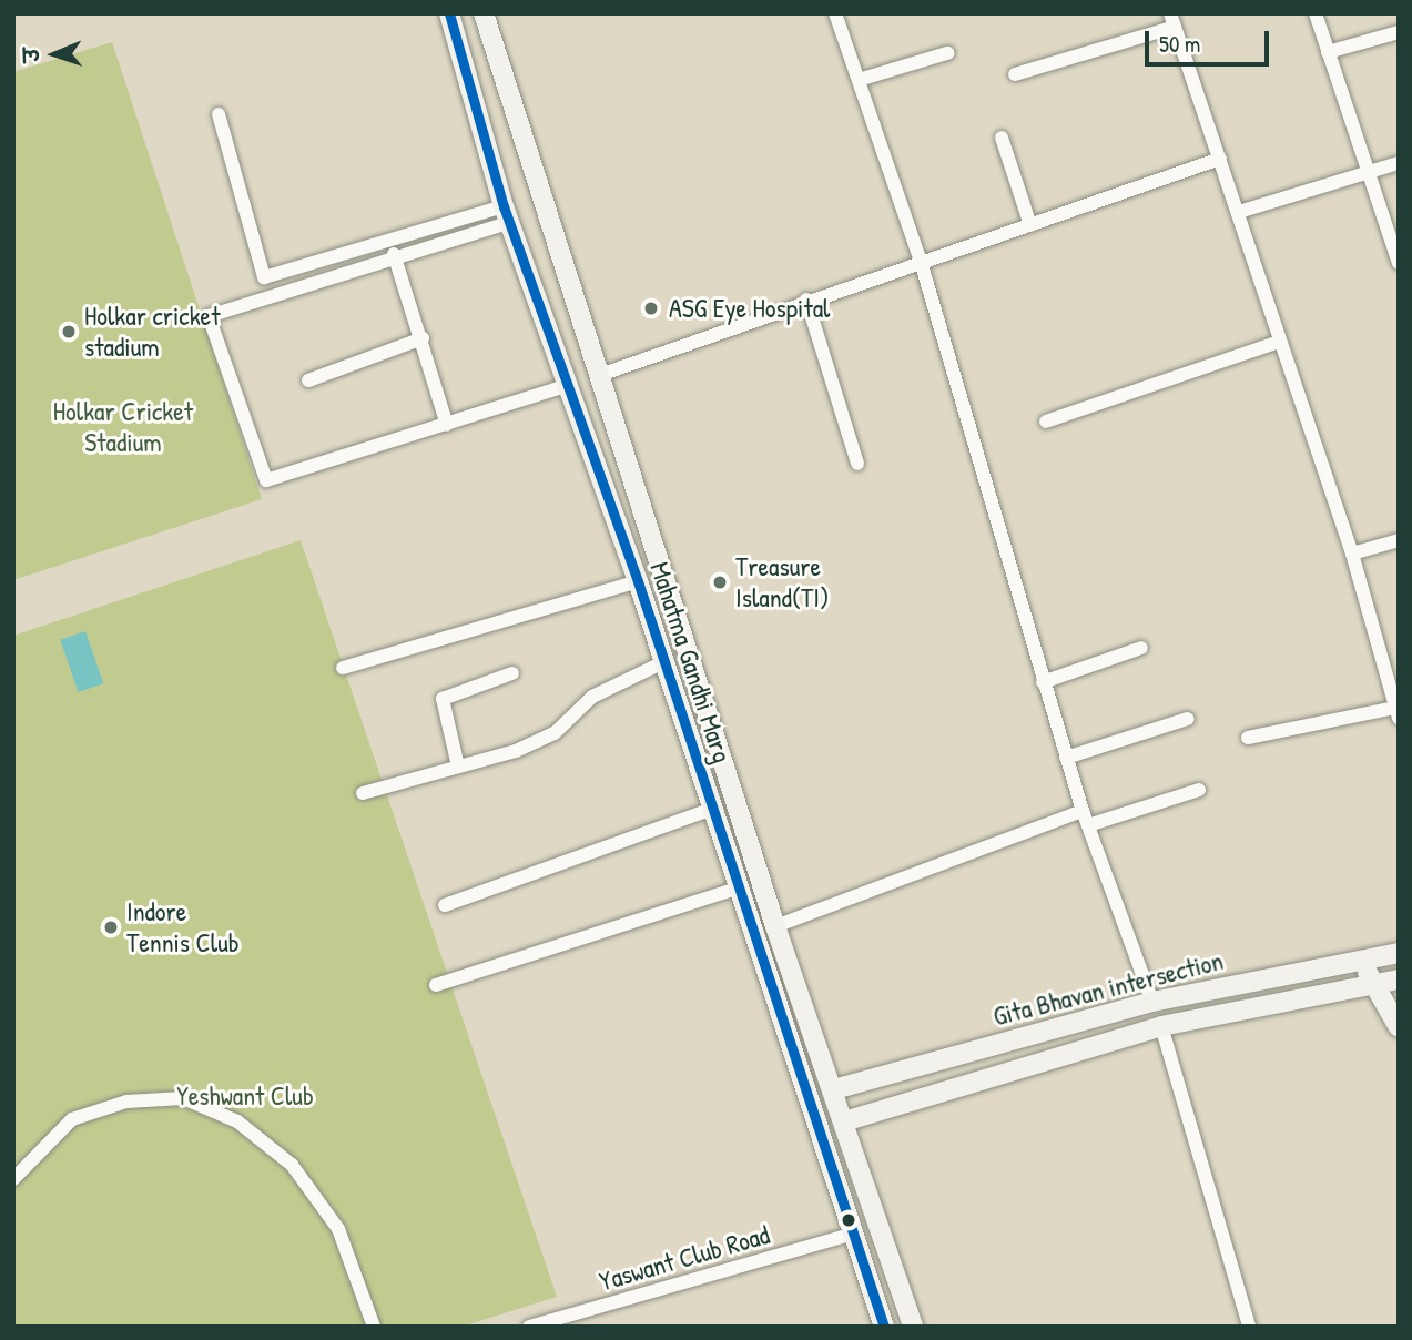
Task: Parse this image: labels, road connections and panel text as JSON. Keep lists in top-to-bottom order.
{
  "streets": {
    "main road": ["Mahatma Gandhi Marg", "Gita Bhavan intersection"],
    "street": ["Yaswant Club Road"]
  },
  "crossings": [
    ["Mahatma Gandhi Marg", "Gita Bhavan intersection"],
    ["Mahatma Gandhi Marg", "Yaswant Club Road"]
  ],
  "parks": ["Holkar Cricket Stadium", "Yeshwant Club"],
  "places": [
    "ASG Eye Hospital",
    "Holkar cricket stadium",
    "Treasure Island(TI)",
    "Indore Tennis Club"
  ],
  "scale_bar": "50 m",
  "north": "left"
}
